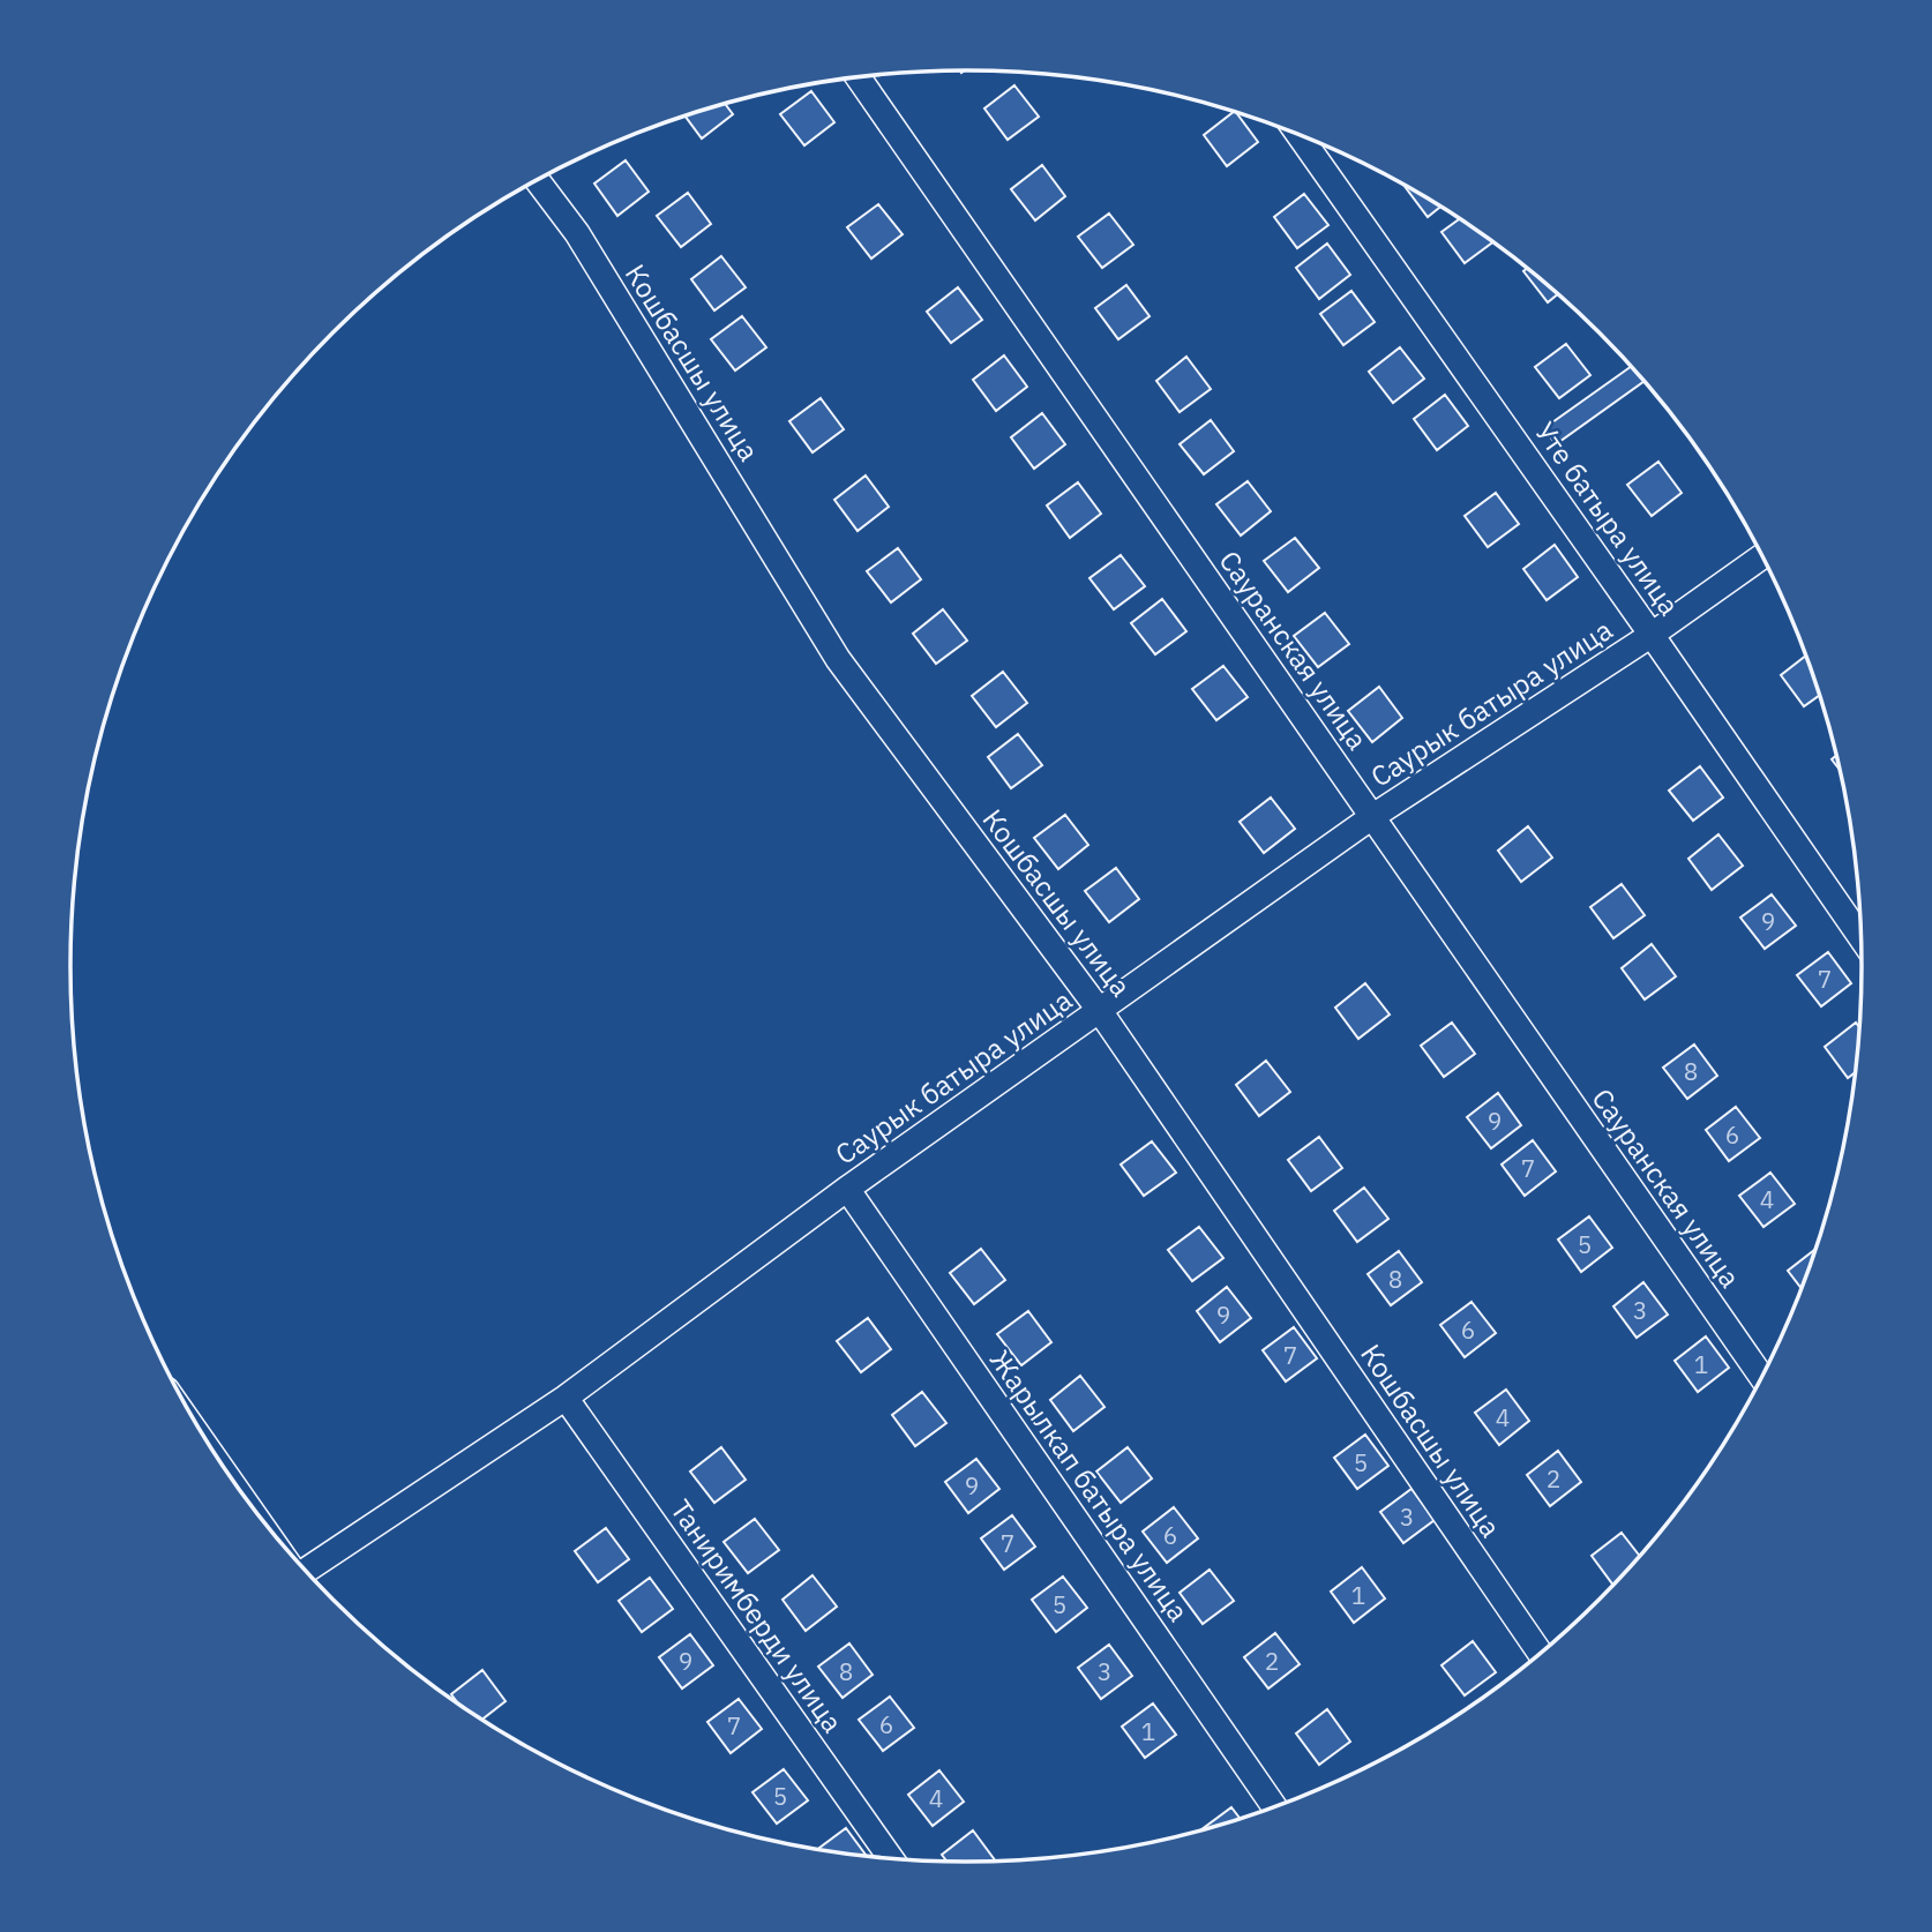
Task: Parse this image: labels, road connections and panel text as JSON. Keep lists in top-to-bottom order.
{
  "streets": {
    "street": [
      "Кошбасшы улица",
      "Уте батыра улица",
      "Сауранская улица",
      "Саурык батыра улица",
      "Жарылкап батыра улица",
      "Таниримберди улица"
    ]
  },
  "crossings": [
    ["Кошбасшы улица", "Саурык батыра улица"],
    ["Уте батыра улица", "Саурык батыра улица"],
    ["Сауранская улица", "Саурык батыра улица"],
    ["Саурык батыра улица", "Жарылкап батыра улица"],
    ["Саурык батыра улица", "Таниримберди улица"]
  ],
  "house_numbers": [
    "9",
    "7",
    "8",
    "9",
    "6",
    "7",
    "4",
    "5",
    "8",
    "3",
    "9",
    "6",
    "7",
    "1",
    "4",
    "5",
    "2",
    "9",
    "3",
    "6",
    "7",
    "1",
    "5",
    "9",
    "2",
    "8",
    "3",
    "6",
    "7",
    "1",
    "5",
    "4"
  ]
}
